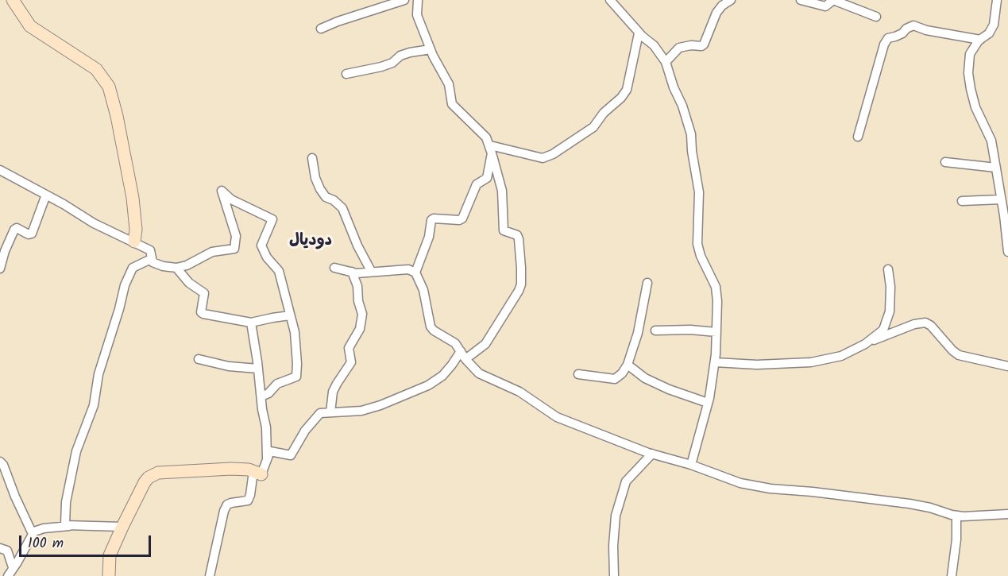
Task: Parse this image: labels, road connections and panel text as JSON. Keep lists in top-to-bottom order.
{
  "districts": ["دودیال"],
  "scale_bar": "100 m"
}
